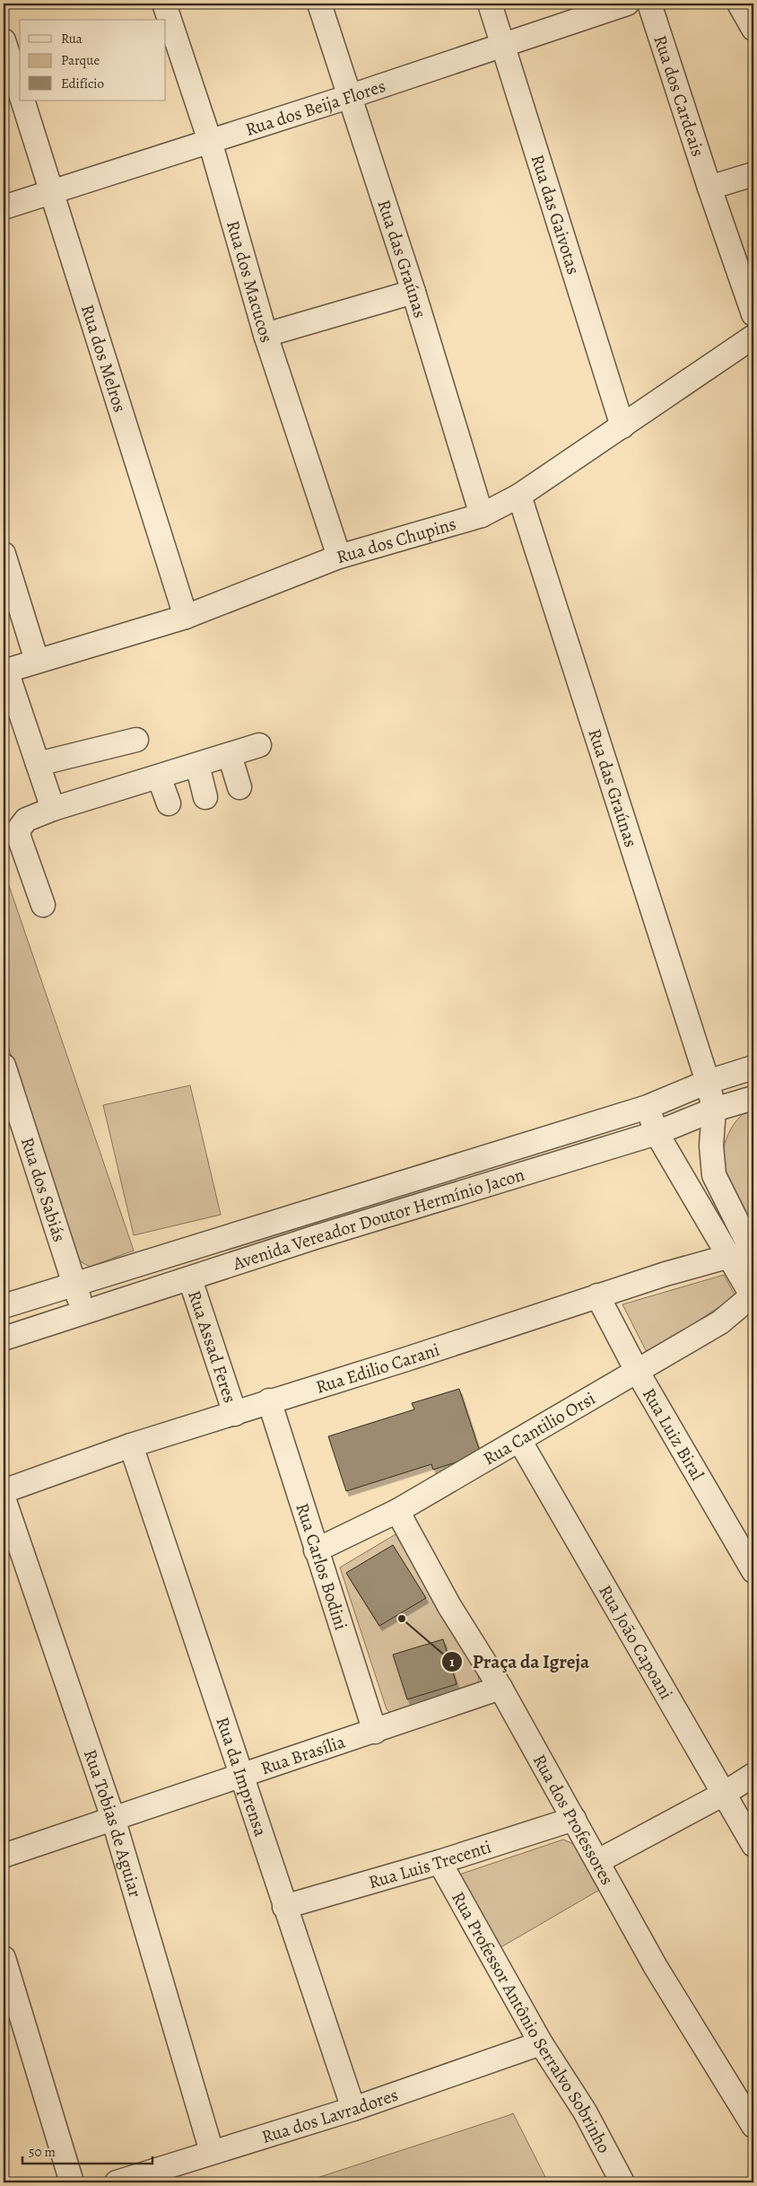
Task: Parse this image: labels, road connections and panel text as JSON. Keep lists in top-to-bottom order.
{
  "streets": {
    "street": [
      "Rua dos Cardeais",
      "Rua dos Beija Flores",
      "Rua das Gaivotas",
      "Rua das Graúnas",
      "Rua dos Macucos",
      "Rua dos Melros",
      "Rua dos Chupins",
      "Rua dos Sabiás",
      "Avenida Vereador Doutor Hermínio Jacon",
      "Rua Assad Feres",
      "Rua Edilio Carani",
      "Rua Cantilio Orsi",
      "Rua Luiz Biral",
      "Rua Carlos Bodini",
      "Rua João Capoani",
      "Rua Brasília",
      "Rua da Imprensa",
      "Rua dos Professores",
      "Rua Tobias de Aguiar",
      "Rua Luis Trecenti",
      "Rua Professor Antônio Serralvo Sobrinho",
      "Rua dos Lavradores"
    ]
  },
  "crossings": [
    ["Rua dos Beija Flores", "Rua das Gaivotas"],
    ["Rua dos Beija Flores", "Rua das Graúnas"],
    ["Rua dos Beija Flores", "Rua dos Macucos"],
    ["Rua dos Beija Flores", "Rua dos Melros"],
    ["Rua das Gaivotas", "Rua dos Chupins"],
    ["Rua das Graúnas", "Rua dos Chupins"],
    ["Rua das Graúnas", "Avenida Vereador Doutor Hermínio Jacon"],
    ["Rua das Graúnas", "Rua Edilio Carani"],
    ["Rua dos Macucos", "Rua dos Chupins"],
    ["Rua dos Melros", "Rua dos Chupins"],
    ["Rua dos Sabiás", "Avenida Vereador Doutor Hermínio Jacon"],
    ["Avenida Vereador Doutor Hermínio Jacon", "Rua Assad Feres"],
    ["Rua Assad Feres", "Rua Edilio Carani"],
    ["Rua Edilio Carani", "Rua Luiz Biral"],
    ["Rua Edilio Carani", "Rua Carlos Bodini"],
    ["Rua Edilio Carani", "Rua da Imprensa"],
    ["Rua Cantilio Orsi", "Rua Luiz Biral"],
    ["Rua Cantilio Orsi", "Rua Carlos Bodini"],
    ["Rua Cantilio Orsi", "Rua João Capoani"],
    ["Rua Cantilio Orsi", "Rua dos Professores"],
    ["Rua Carlos Bodini", "Rua Brasília"],
    ["Rua Brasília", "Rua da Imprensa"],
    ["Rua Brasília", "Rua dos Professores"],
    ["Rua Brasília", "Rua Tobias de Aguiar"],
    ["Rua da Imprensa", "Rua Luis Trecenti"],
    ["Rua da Imprensa", "Rua dos Lavradores"],
    ["Rua dos Professores", "Rua Luis Trecenti"],
    ["Rua Tobias de Aguiar", "Rua dos Lavradores"],
    ["Rua Luis Trecenti", "Rua Professor Antônio Serralvo Sobrinho"],
    ["Rua Professor Antônio Serralvo Sobrinho", "Rua dos Lavradores"]
  ],
  "places": ["Praça da Igreja"],
  "legend": ["Rua", "Parque", "Edifício"],
  "scale_bar": "50 m"
}
